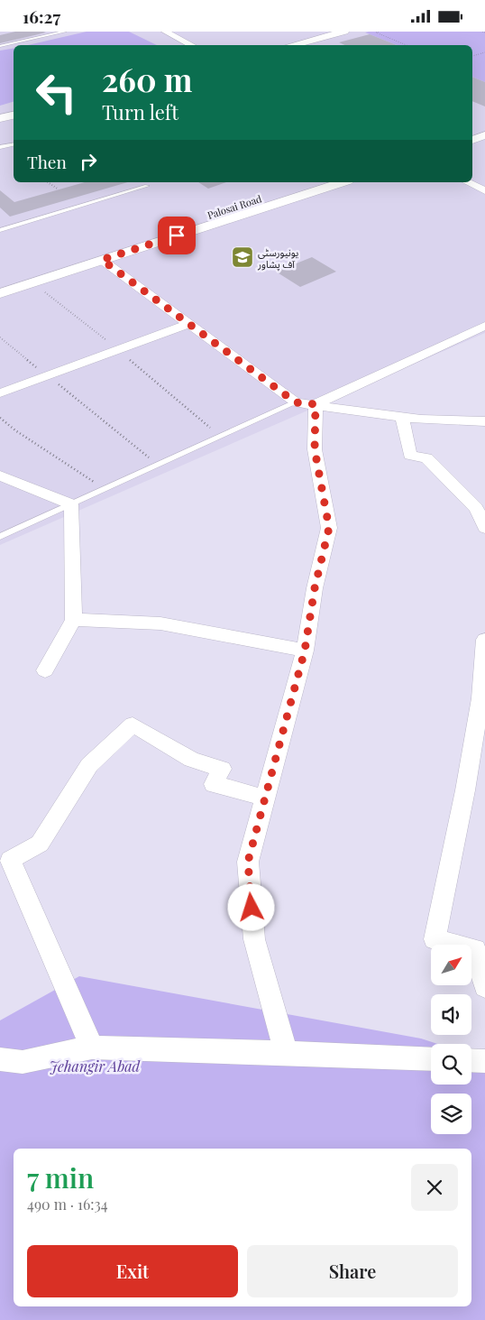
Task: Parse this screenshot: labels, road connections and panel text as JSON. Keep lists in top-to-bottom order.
{
  "streets": {
    "street": ["Palosai Road"]
  },
  "parks": ["Jehangir Abad"],
  "places": {
    "school or university": ["یونیورسٹی آف پشاور"]
  },
  "north": "top right",
  "page": {
    "status": "16:27",
    "turn": ["260 m", "Turn left"],
    "then": "Then",
    "heading": ["7 min", "490 m · 16:34"],
    "buttons": ["Exit", "Share"]
  }
}
